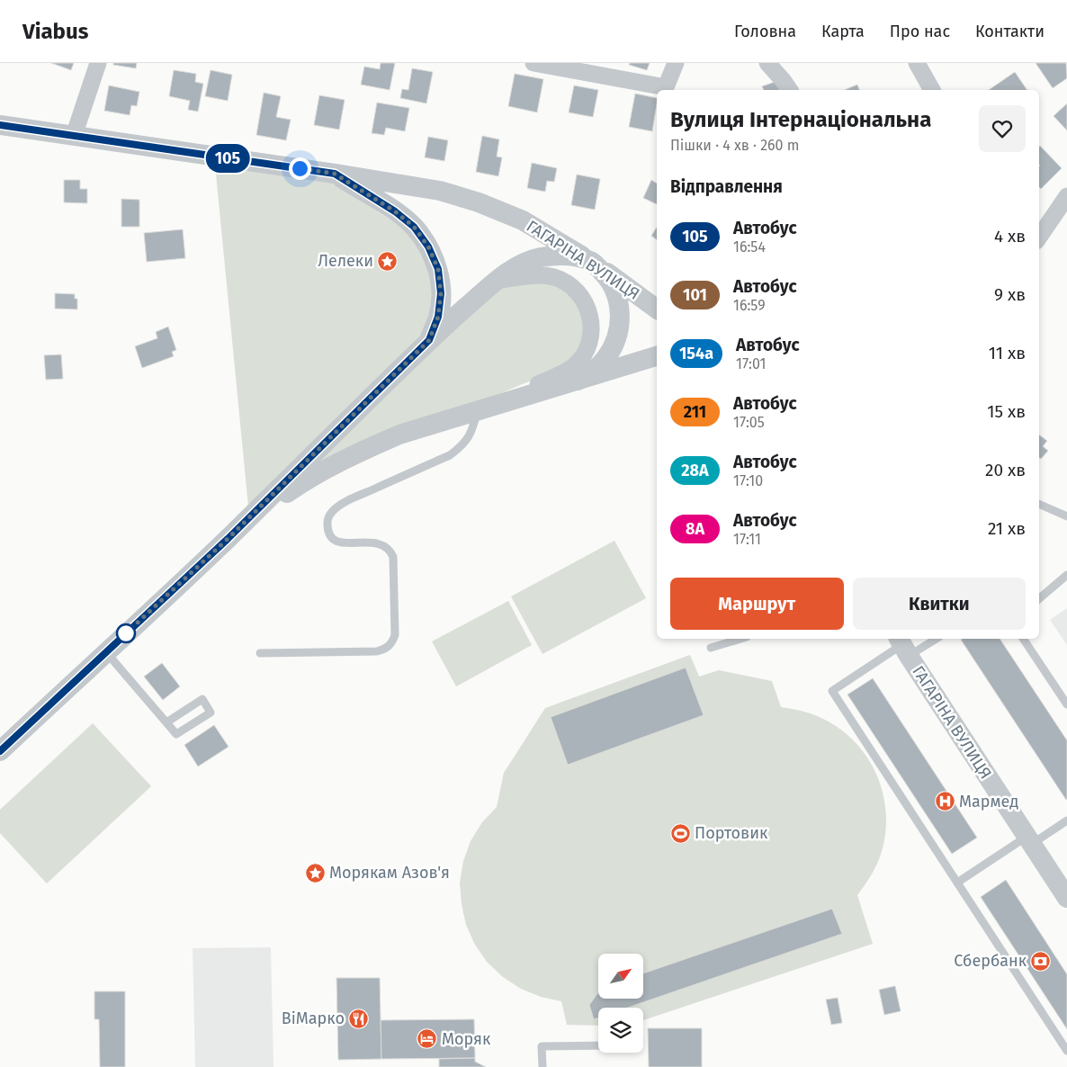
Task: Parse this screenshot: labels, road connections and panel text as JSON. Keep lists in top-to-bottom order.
{
  "streets": {
    "street": ["ГАГАРІНА ВУЛИЦЯ"]
  },
  "places": {
    "place": ["Лелеки", "Морякам Азов'я"],
    "hospital": ["Мармед"],
    "sports": ["Портовик"],
    "bank": ["Сбербанк"],
    "restaurant": ["ВіМарко"],
    "hotel": ["Моряк"]
  },
  "lines": ["bus line 105"],
  "north": "top right",
  "page": {
    "header": "Viabus",
    "nav": [
      "Головна",
      "Карта",
      "Про нас",
      "Контакти"
    ],
    "on_map": "105",
    "heading": [
      ["Вулиця Інтернаціональна", "Пішки · 4 хв · 260 m"],
      "Відправлення"
    ],
    "list": [
      {
        "mark": "105",
        "name": "Автобус",
        "note": "16:54",
        "value": "4 хв"
      },
      {
        "mark": "101",
        "name": "Автобус",
        "note": "16:59",
        "value": "9 хв"
      },
      {
        "mark": "154а",
        "name": "Автобус",
        "note": "17:01",
        "value": "11 хв"
      },
      {
        "mark": "211",
        "name": "Автобус",
        "note": "17:05",
        "value": "15 хв"
      },
      {
        "mark": "28А",
        "name": "Автобус",
        "note": "17:10",
        "value": "20 хв"
      },
      {
        "mark": "8А",
        "name": "Автобус",
        "note": "17:11",
        "value": "21 хв"
      }
    ],
    "buttons": ["Маршрут", "Квитки"]
  }
}
